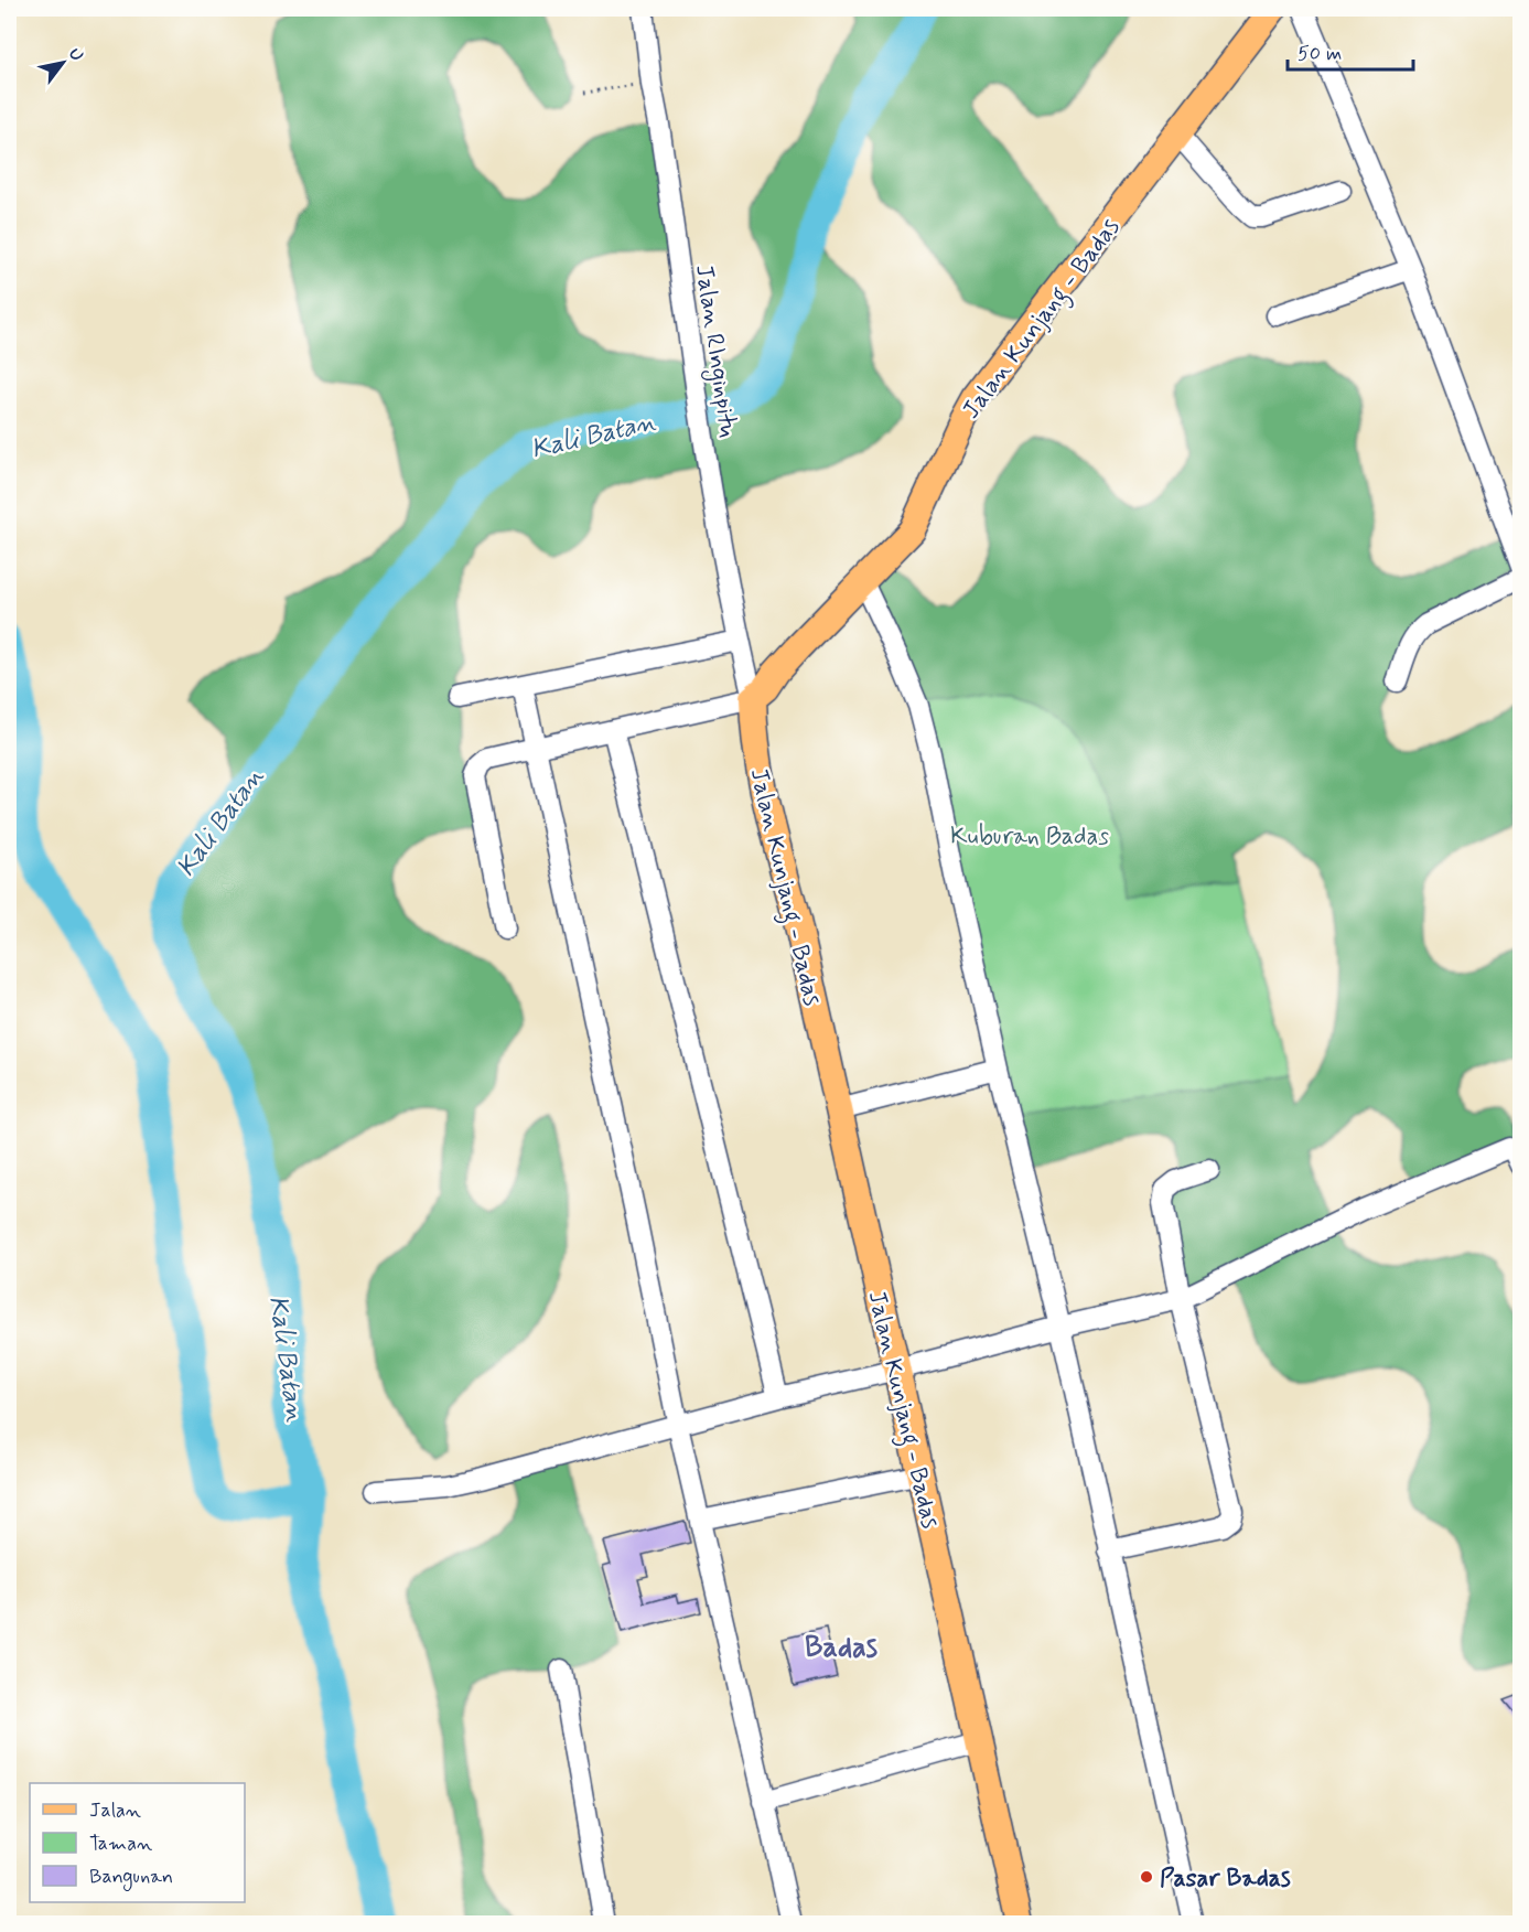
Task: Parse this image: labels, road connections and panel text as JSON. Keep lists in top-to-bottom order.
{
  "streets": {
    "main road": ["Jalan Kunjang - Badas"],
    "street": ["Jalan RInginpitu"]
  },
  "crossings": [
    ["Jalan Kunjang - Badas", "Jalan RInginpitu"]
  ],
  "districts": ["Badas"],
  "water": ["Kali Batan"],
  "parks": ["Kuburan Badas"],
  "places": ["Pasar Badas"],
  "legend": ["Jalan", "Taman", "Bangunan"],
  "scale_bar": "50 m",
  "north": "top right"
}
